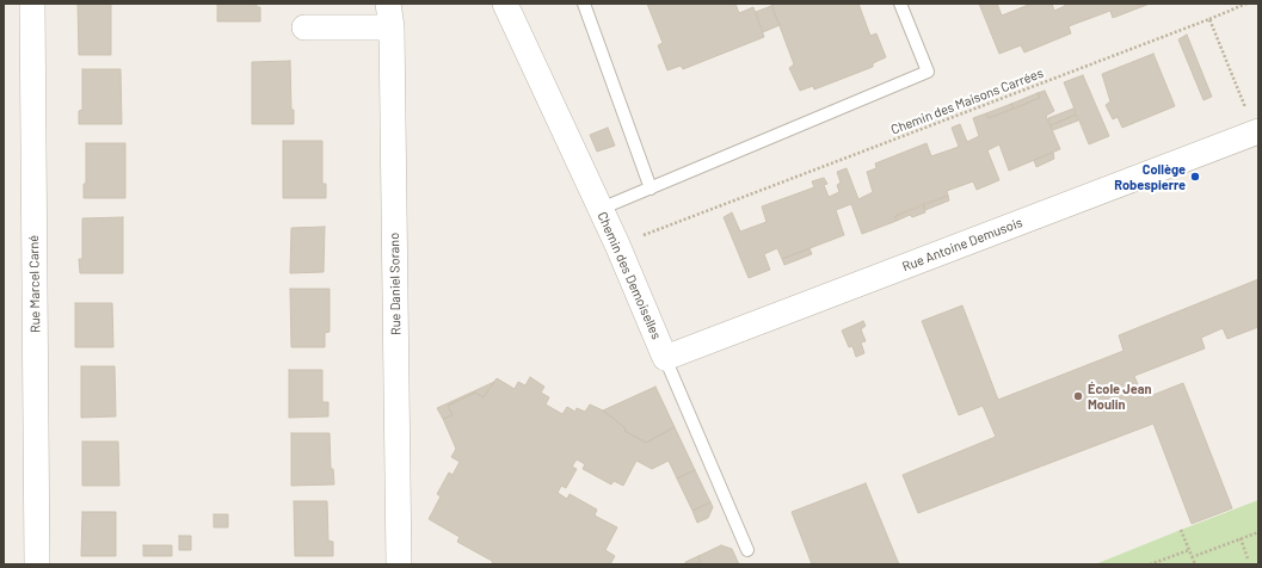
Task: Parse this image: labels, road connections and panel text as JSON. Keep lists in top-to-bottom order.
{
  "streets": {
    "street": [
      "Rue Antoine Demusois",
      "Chemin des Demoiselles",
      "Rue Marcel Carné",
      "Rue Daniel Sorano"
    ],
    "path": ["Chemin des Maisons Carrées"]
  },
  "crossings": [
    ["Chemin des Maisons Carrées", "Chemin des Demoiselles"],
    ["Rue Antoine Demusois", "Chemin des Demoiselles"]
  ],
  "places": ["Collège Robespierre", "École Jean Moulin"]
}
